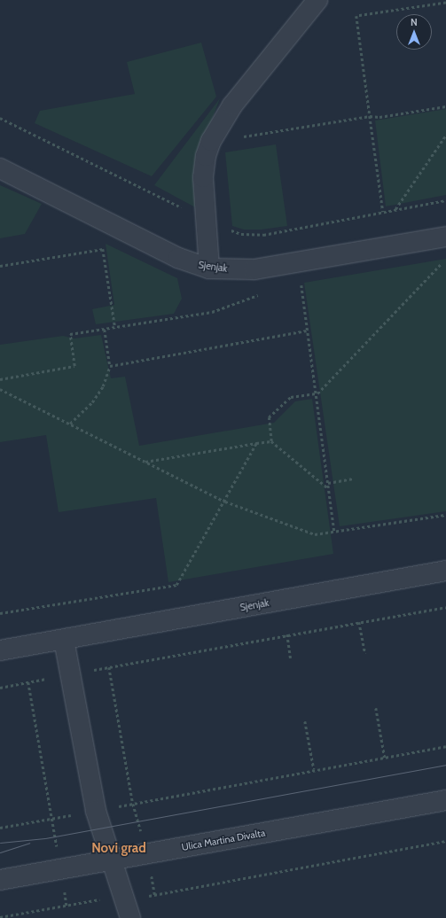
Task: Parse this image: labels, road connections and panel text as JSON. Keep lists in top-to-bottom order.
{
  "streets": {
    "street": ["Sjenjak", "Ulica Martina Divalta"]
  },
  "districts": ["Novi grad"],
  "north": "top"
}
